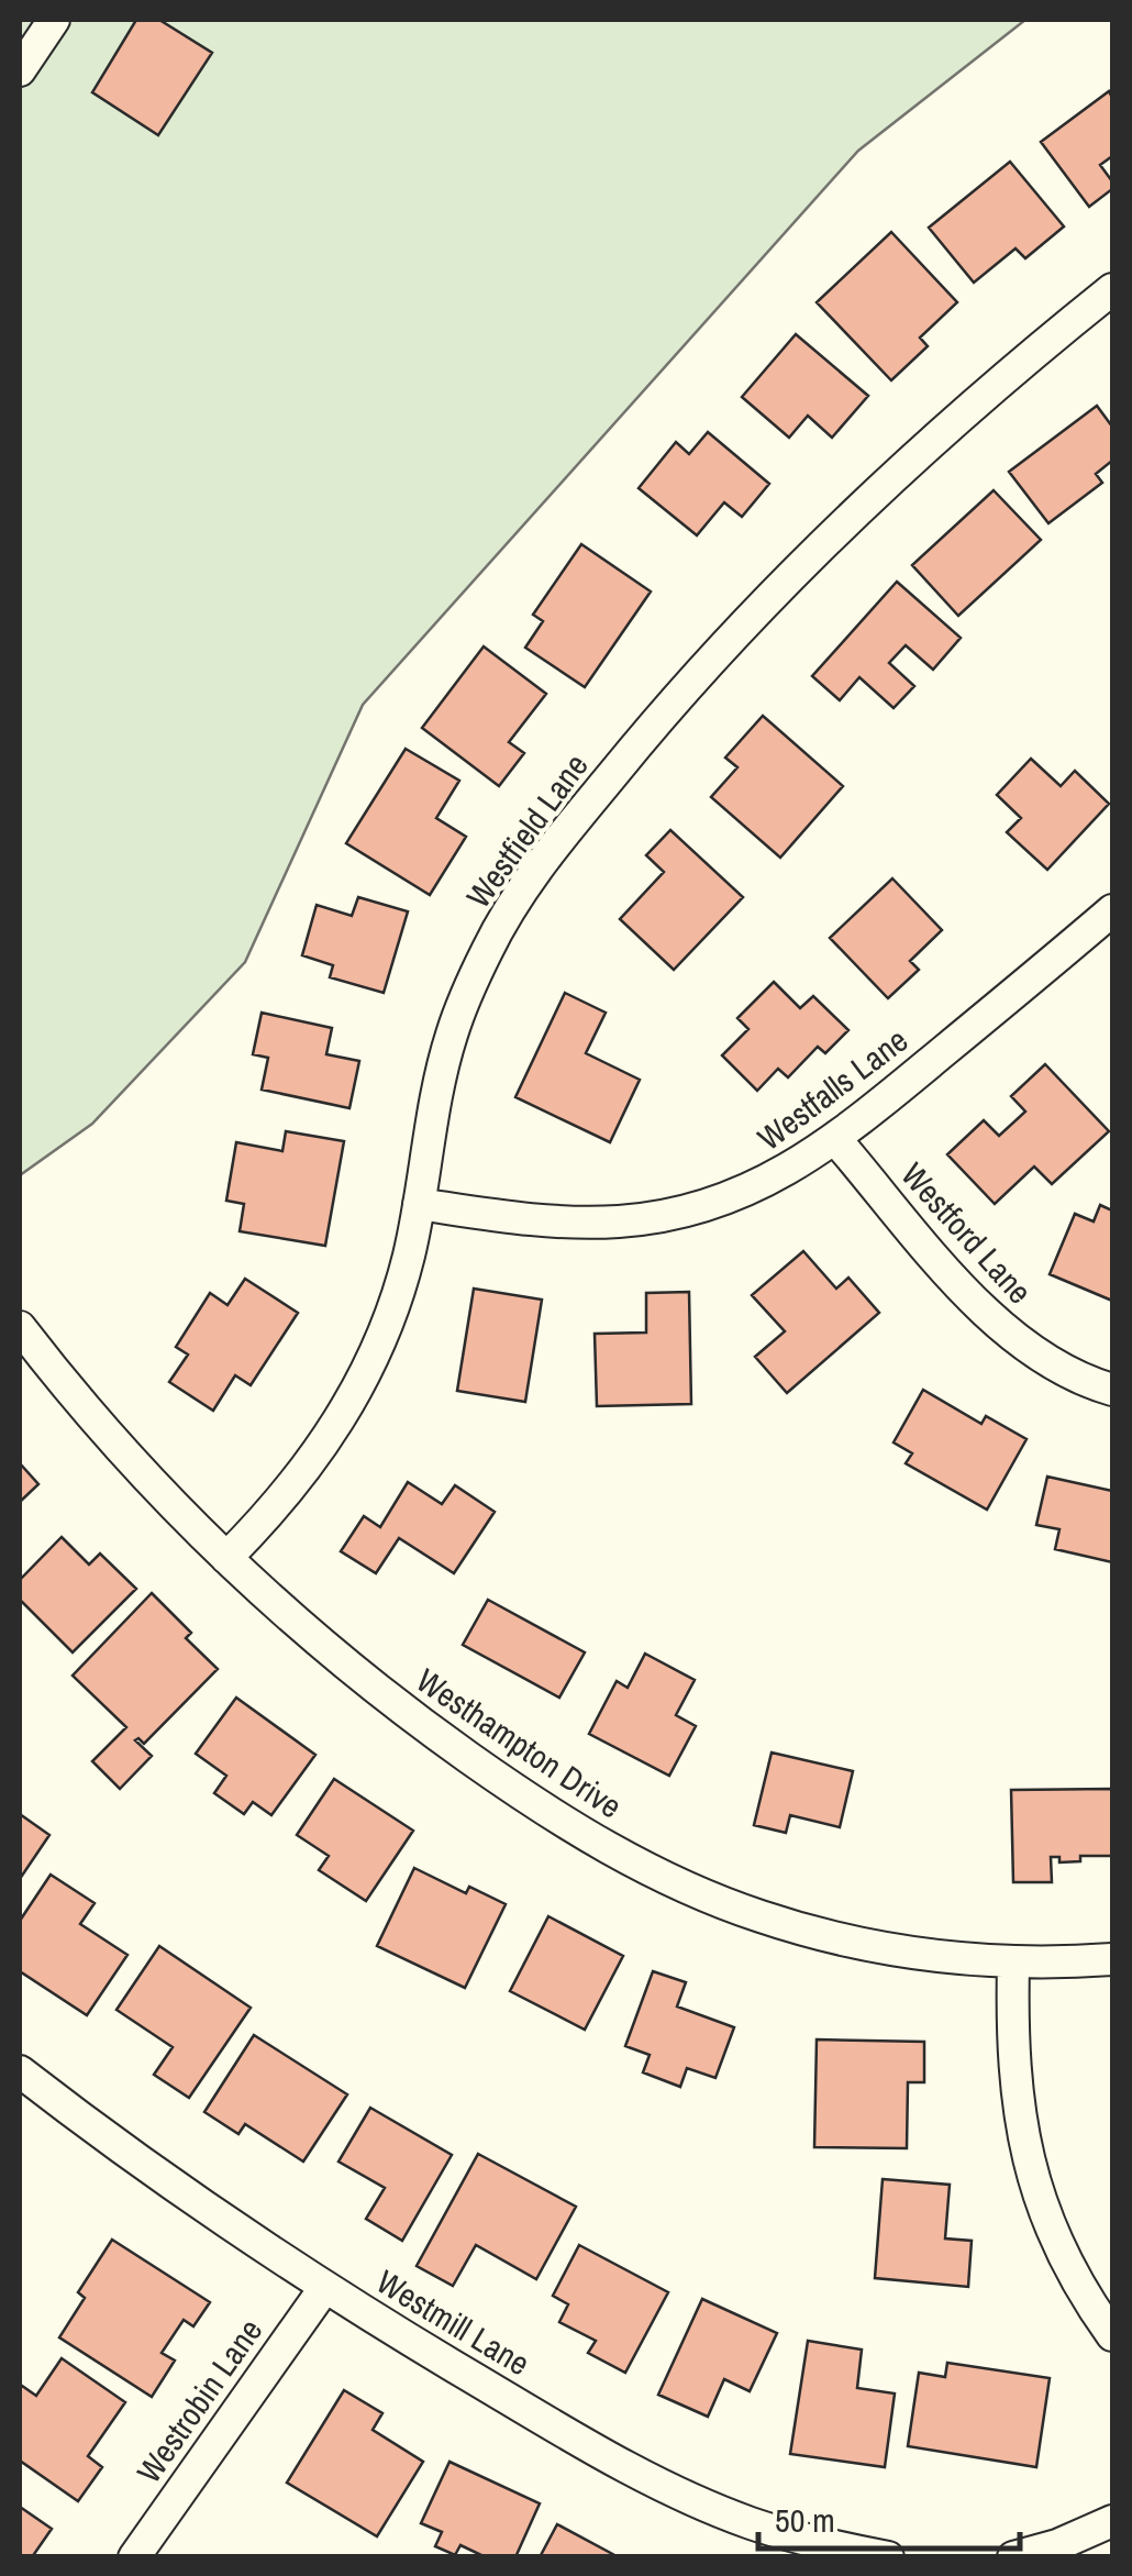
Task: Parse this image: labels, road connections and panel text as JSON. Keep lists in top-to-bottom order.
{
  "streets": {
    "street": [
      "Westfield Lane",
      "Westfalls Lane",
      "Westford Lane",
      "Westhampton Drive",
      "Westmill Lane",
      "Westrobin Lane"
    ]
  },
  "crossings": [
    ["Westfield Lane", "Westfalls Lane"],
    ["Westfield Lane", "Westhampton Drive"],
    ["Westfalls Lane", "Westford Lane"],
    ["Westmill Lane", "Westrobin Lane"]
  ],
  "scale_bar": "50 m"
}
